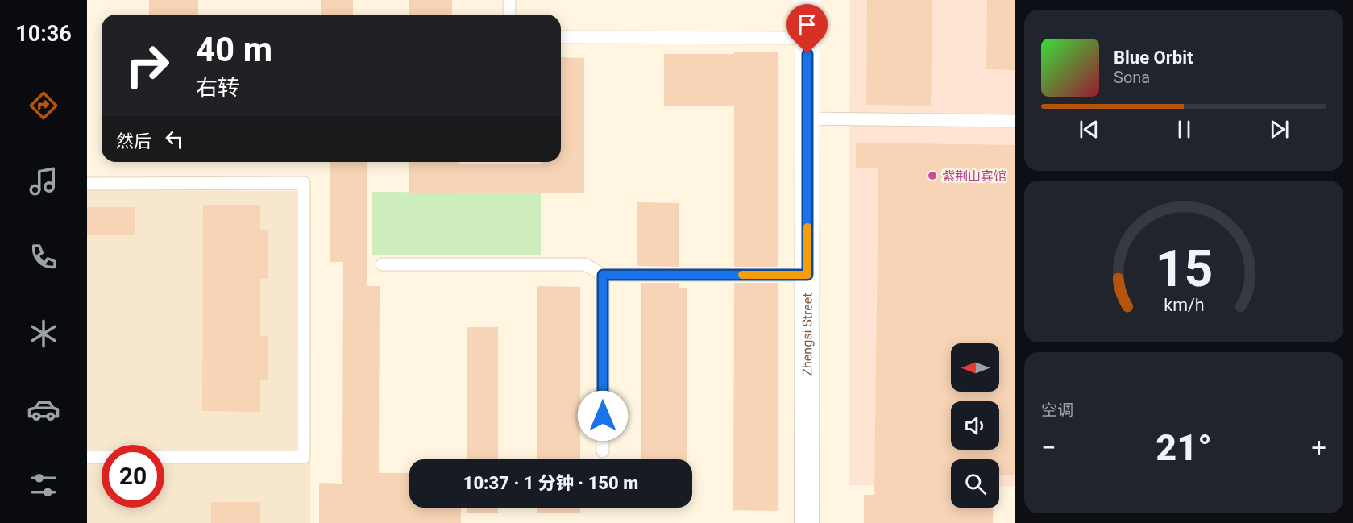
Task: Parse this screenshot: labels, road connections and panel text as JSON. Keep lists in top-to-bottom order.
{
  "streets": {
    "street": ["Zhengsi Street"]
  },
  "places": ["紫荆山宾馆"],
  "north": "left",
  "page": {
    "tabs": "10:36",
    "turn": ["40 m", "右转"],
    "song": ["Blue Orbit", "Sona"],
    "then": "然后",
    "tile": "空调",
    "heat": ["−", "21°", "+"],
    "limit": "20",
    "trip": "10:37 · 1 分钟 · 150 m",
    "gauge": ["15", "km/h"]
  }
}
